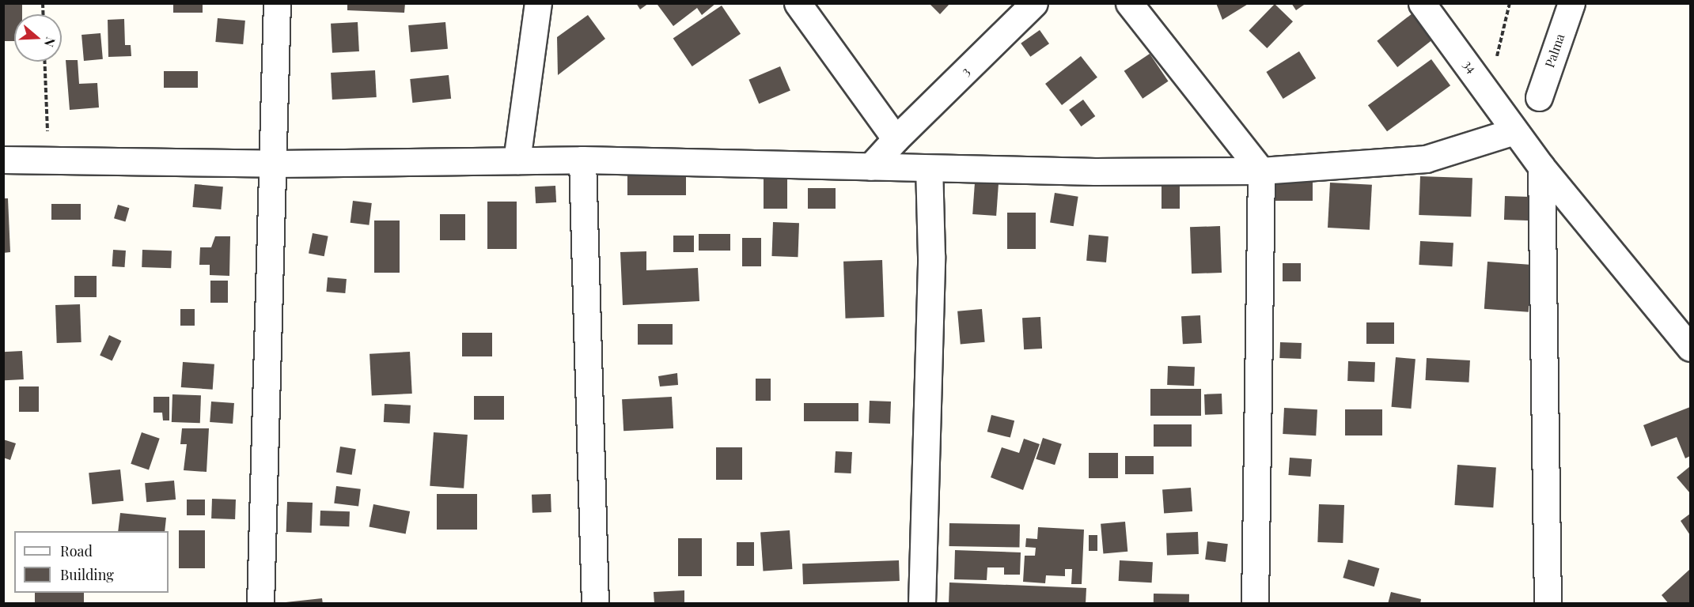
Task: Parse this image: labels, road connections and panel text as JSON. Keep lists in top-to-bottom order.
{
  "streets": {
    "street": ["Palma", "34", "3"]
  },
  "legend": ["Road", "Building"],
  "north": "right"
}
